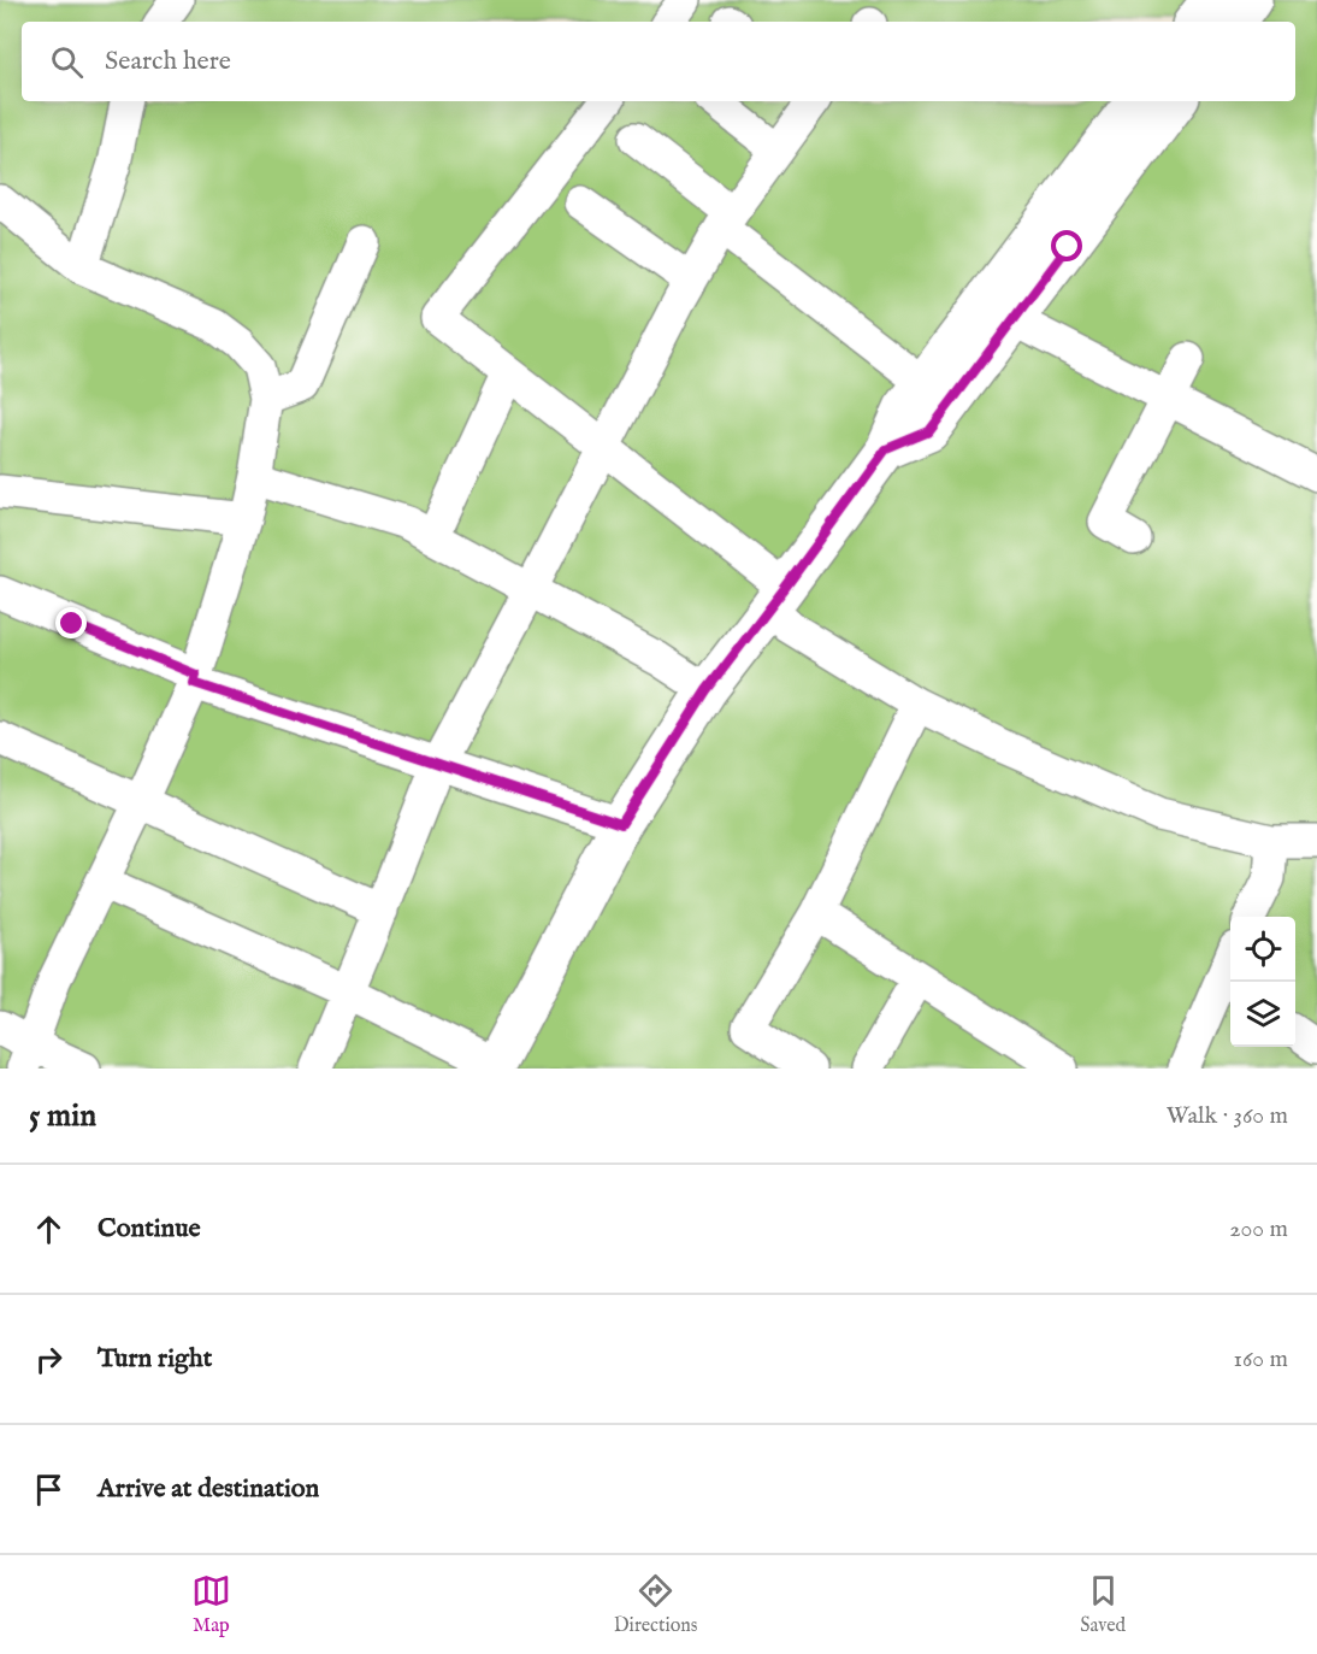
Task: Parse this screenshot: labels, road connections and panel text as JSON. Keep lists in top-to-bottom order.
{
  "page": {
    "search": "Search here",
    "heading": ["5 min", "Walk · 360 m"],
    "list": [
      ["Continue", "200 m"],
      ["Turn right", "160 m"],
      "Arrive at destination"
    ],
    "nav": ["Map", "Directions", "Saved"]
  }
}
